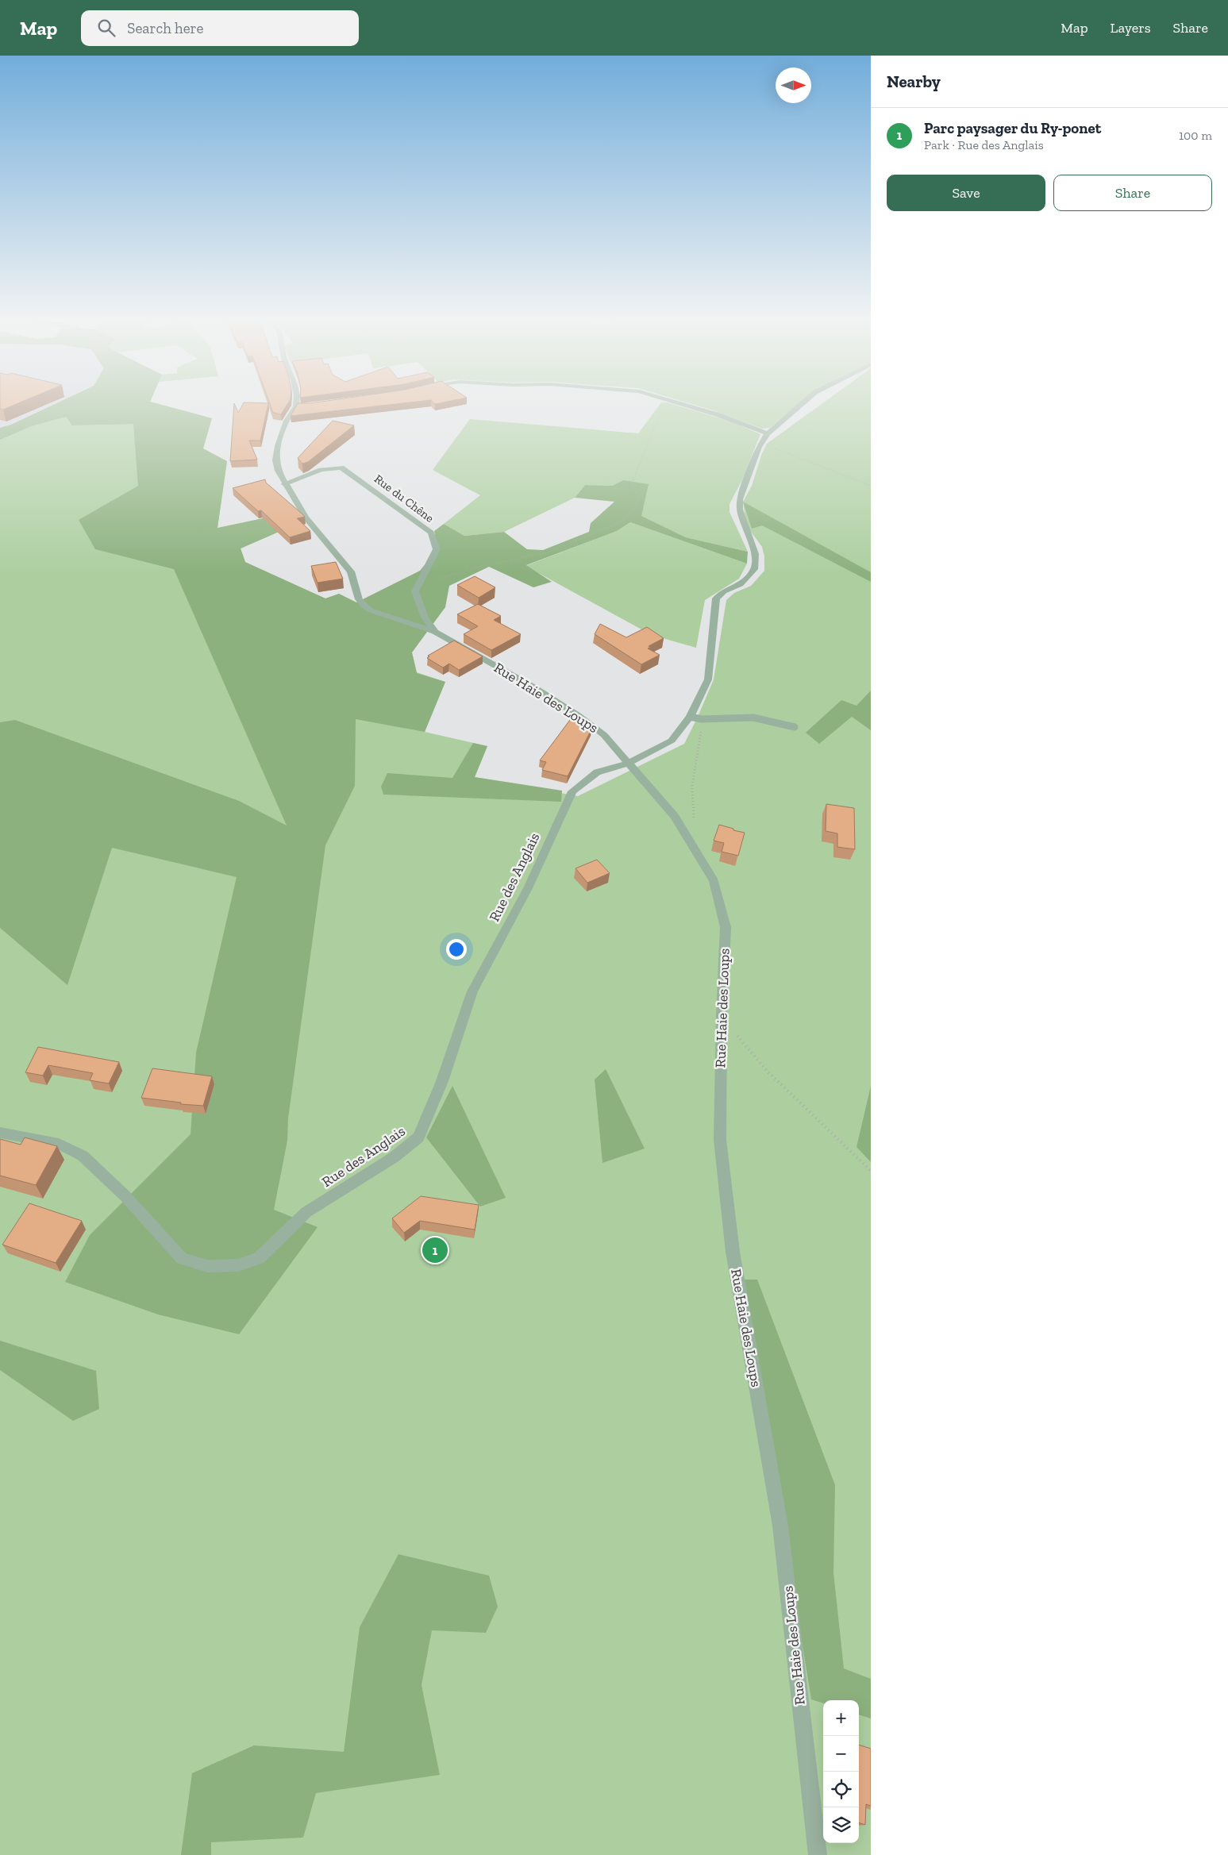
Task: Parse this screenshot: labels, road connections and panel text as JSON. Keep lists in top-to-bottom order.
{
  "streets": {
    "street": ["Rue du Chêne", "Rue Haie des Loups", "Rue des Anglais"]
  },
  "crossings": [
    ["Rue du Chêne", "Rue Haie des Loups"],
    ["Rue Haie des Loups", "Rue des Anglais"]
  ],
  "north": "right",
  "page": {
    "header": "Map",
    "search": "Search here",
    "nav": ["Map", "Layers", "Share"],
    "heading": "Nearby",
    "list": [
      {
        "mark": "1",
        "name": "Parc paysager du Ry-ponet",
        "note": "Park · Rue des Anglais",
        "value": "100 m"
      }
    ],
    "buttons": ["Save", "Share"],
    "pins": "1",
    "map_buttons": ["+", "−"]
  }
}
